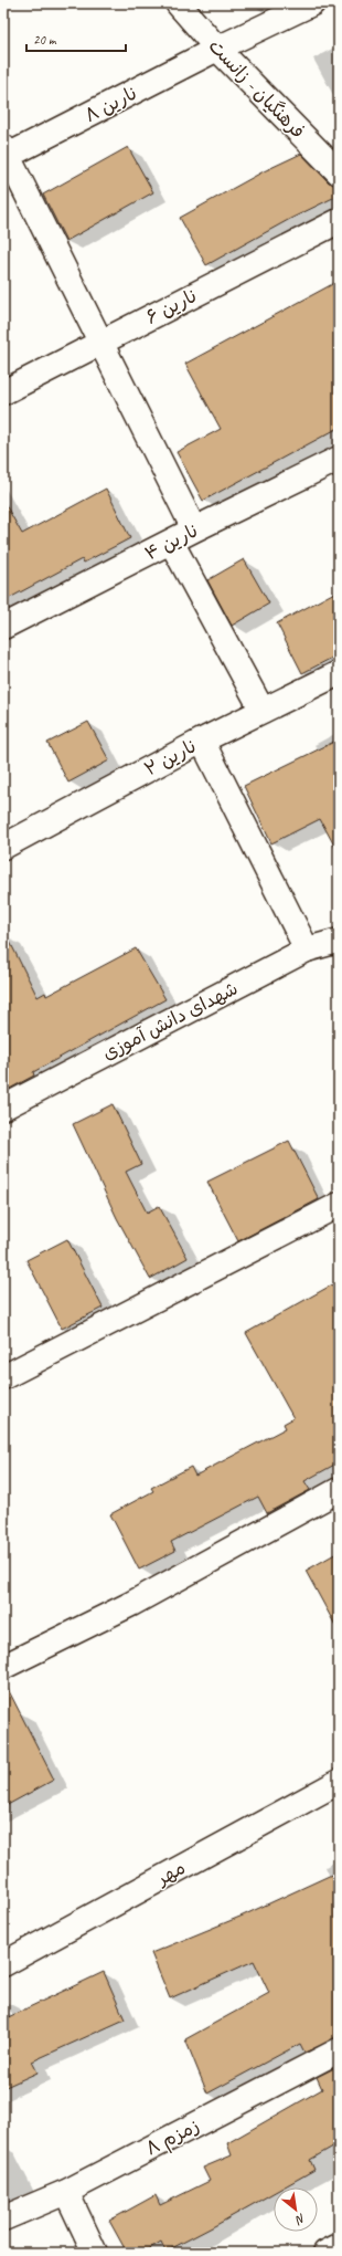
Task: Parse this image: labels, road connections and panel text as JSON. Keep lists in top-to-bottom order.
{
  "streets": {
    "street": [
      "فرهنگیان - زانست",
      "نارین ۸",
      "نارین ۶",
      "نارین ۴",
      "نارین ۲",
      "شهدای دانش آموزی",
      "مهر",
      "زمزم ۸"
    ]
  },
  "crossings": [
    ["فرهنگیان - زانست", "نارین ۸"]
  ],
  "scale_bar": "20 m",
  "north": "bottom right"
}
